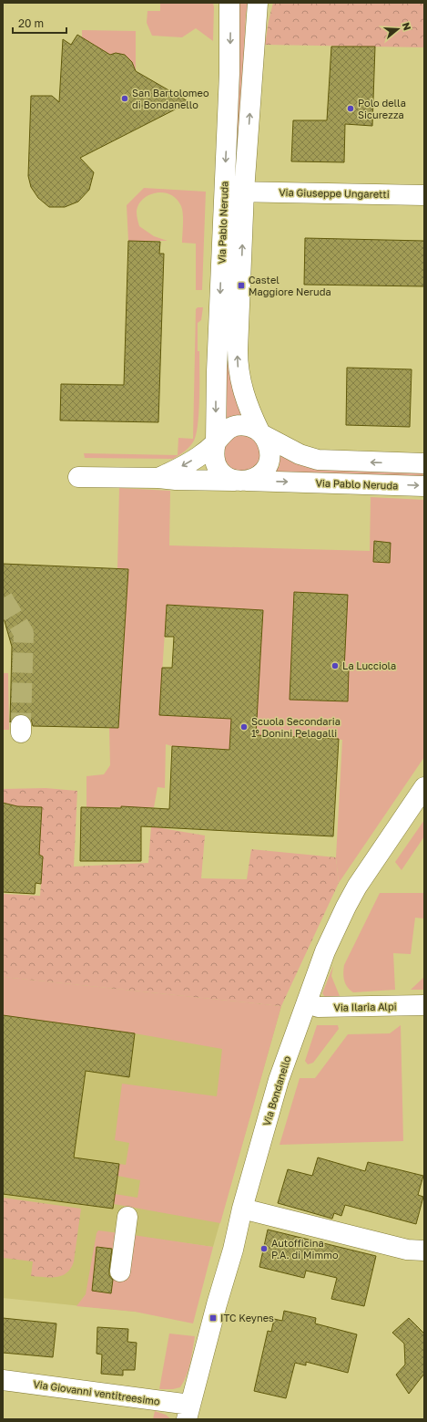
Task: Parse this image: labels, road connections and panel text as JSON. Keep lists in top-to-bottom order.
{
  "streets": {
    "street": [
      "Via Giuseppe Ungaretti",
      "Via Pablo Neruda",
      "Via Ilaria Alpi",
      "Via Bondanello",
      "Via Giovanni ventitreesimo"
    ]
  },
  "crossings": [
    ["Via Giuseppe Ungaretti", "Via Pablo Neruda"],
    ["Via Ilaria Alpi", "Via Bondanello"],
    ["Via Bondanello", "Via Giovanni ventitreesimo"]
  ],
  "places": {
    "other": [
      "San Bartolomeo di Bondanello",
      "Polo della Sicurezza",
      "La Lucciola",
      "Scuola Secondaria 1° Donini Pelagalli",
      "Autofficina P.A. di Mimmo"
    ],
    "transit": ["Castel Maggiore Neruda", "ITC Keynes"]
  },
  "scale_bar": "20 m",
  "north": "right"
}
